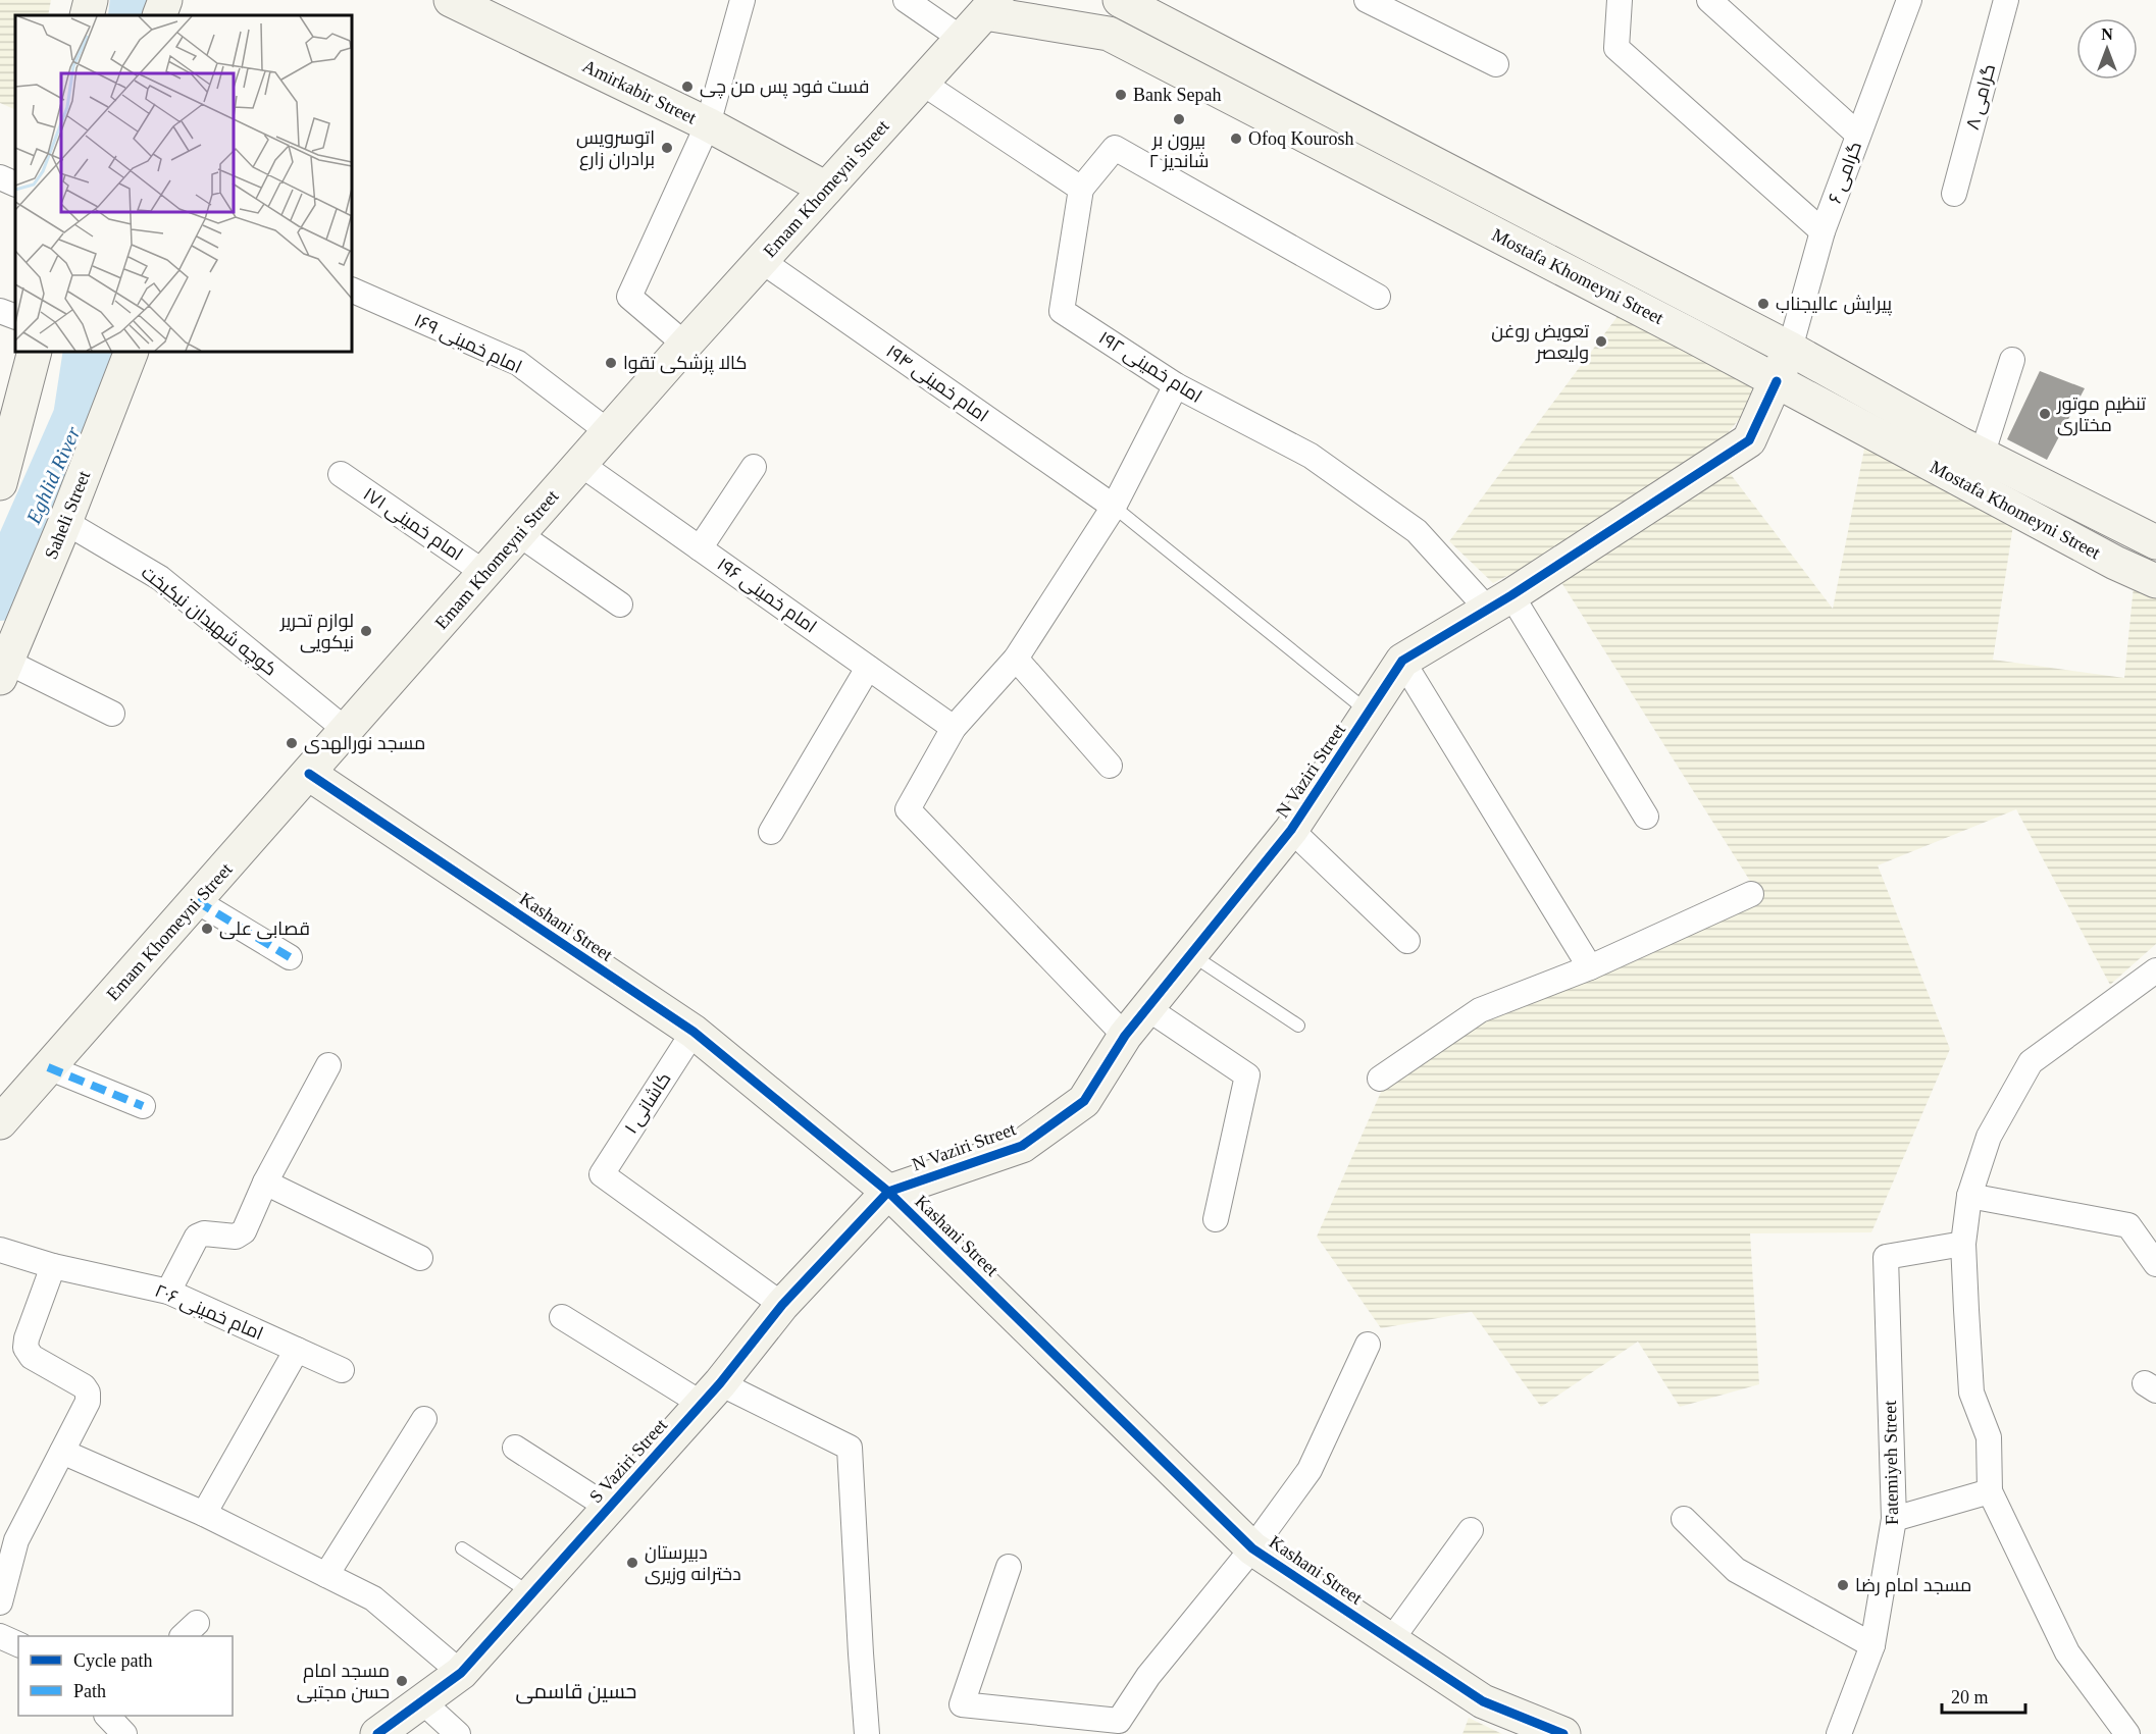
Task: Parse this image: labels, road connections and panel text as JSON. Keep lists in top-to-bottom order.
{
  "streets": {
    "street": [
      "Amirkabir Street",
      "گرامی ۸",
      "گرامی ۶",
      "Emam Khomeyni Street",
      "Mostafa Khomeyni Street",
      "امام خمینی ۱۶۹",
      "امام خمینی ۱۹۲",
      "امام خمینی ۱۹۴",
      "Saheli Street",
      "امام خمینی ۱۷۱",
      "امام خمینی ۱۹۶",
      "کوچه شهیدان نیکبخت",
      "N Vaziri Street",
      "Kashani Street",
      "کاشانی ۱",
      "امام خمینی ۲۰۶",
      "S Vaziri Street",
      "Fatemiyeh Street"
    ]
  },
  "crossings": [
    ["Amirkabir Street", "Emam Khomeyni Street"],
    ["گرامی ۶", "Mostafa Khomeyni Street"],
    ["گرامی ۶", "N Vaziri Street"],
    ["Emam Khomeyni Street", "Mostafa Khomeyni Street"],
    ["Emam Khomeyni Street", "امام خمینی ۱۶۹"],
    ["Emam Khomeyni Street", "امام خمینی ۱۹۴"],
    ["Emam Khomeyni Street", "امام خمینی ۱۷۱"],
    ["Emam Khomeyni Street", "امام خمینی ۱۹۶"],
    ["Emam Khomeyni Street", "کوچه شهیدان نیکبخت"],
    ["Emam Khomeyni Street", "Kashani Street"],
    ["Mostafa Khomeyni Street", "N Vaziri Street"],
    ["امام خمینی ۱۹۲", "N Vaziri Street"],
    ["Saheli Street", "کوچه شهیدان نیکبخت"],
    ["N Vaziri Street", "Kashani Street"],
    ["N Vaziri Street", "S Vaziri Street"],
    ["Kashani Street", "کاشانی ۱"],
    ["Kashani Street", "S Vaziri Street"],
    ["کاشانی ۱", "S Vaziri Street"]
  ],
  "districts": ["حسین قاسمی"],
  "water": ["Eghlid River"],
  "places": [
    "فست فود پس من چی",
    "Bank Sepah",
    "بیرون بر شاندیز ۲",
    "Ofoq Kourosh",
    "اتوسرویس برادران زارع",
    "پیرایش عالیجناب",
    "تعویض روغن ولیعصر",
    "کالا پزشکی تقوا",
    "تنظیم موتور مختاری",
    "لوازم تحریر نیکویی",
    "مسجد نورالهدی",
    "قصابی علی",
    "دبیرستان دخترانه وزیری",
    "مسجد امام رضا",
    "مسجد امام حسن مجتبی"
  ],
  "legend": ["Cycle path", "Path"],
  "scale_bar": "20 m",
  "north": "top"
}
